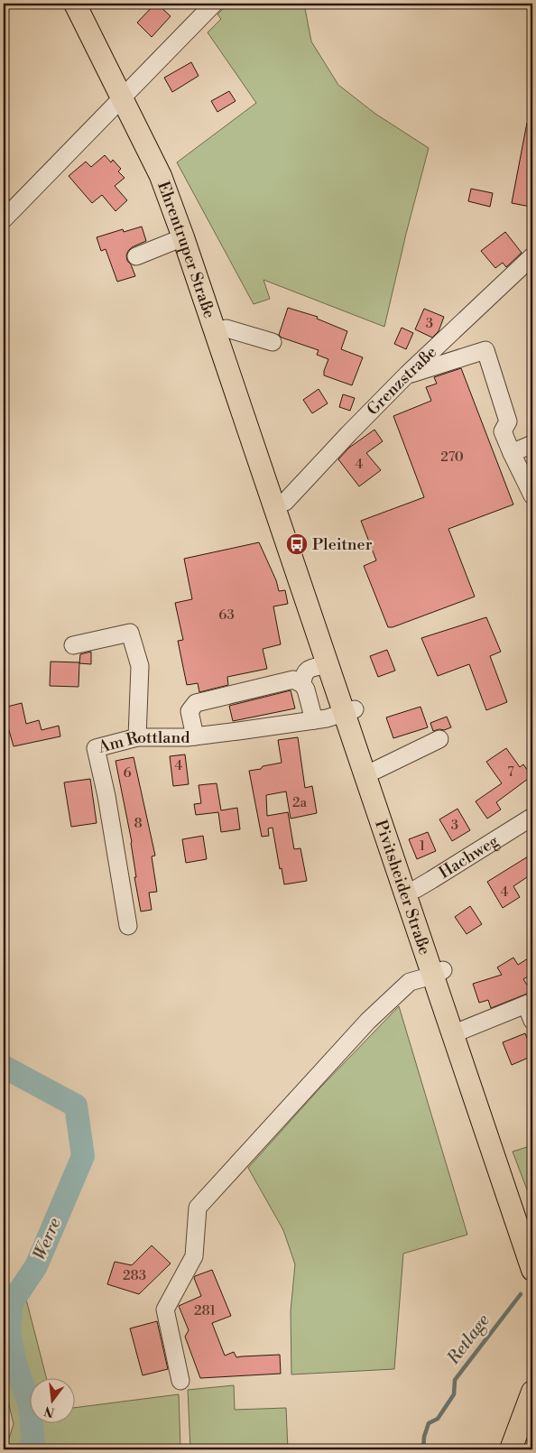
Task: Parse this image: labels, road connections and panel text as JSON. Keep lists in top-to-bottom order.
{
  "streets": {
    "main road": ["Ehrentruper Straße", "Pivitsheider Straße"],
    "street": ["Grenzstraße", "Am Rottland", "Hachweg"]
  },
  "crossings": [
    ["Ehrentruper Straße", "Grenzstraße"],
    ["Ehrentruper Straße", "Pivitsheider Straße"],
    ["Grenzstraße", "Pivitsheider Straße"],
    ["Am Rottland", "Pivitsheider Straße"],
    ["Hachweg", "Pivitsheider Straße"]
  ],
  "water": ["Werre", "Retlage"],
  "places": {
    "bus stop": ["Pleitner"]
  },
  "house_numbers": [
    "3",
    "270",
    "4",
    "63",
    "4",
    "7",
    "6",
    "2a",
    "8",
    "3",
    "1",
    "4",
    "283",
    "281"
  ],
  "north": "bottom"
}
